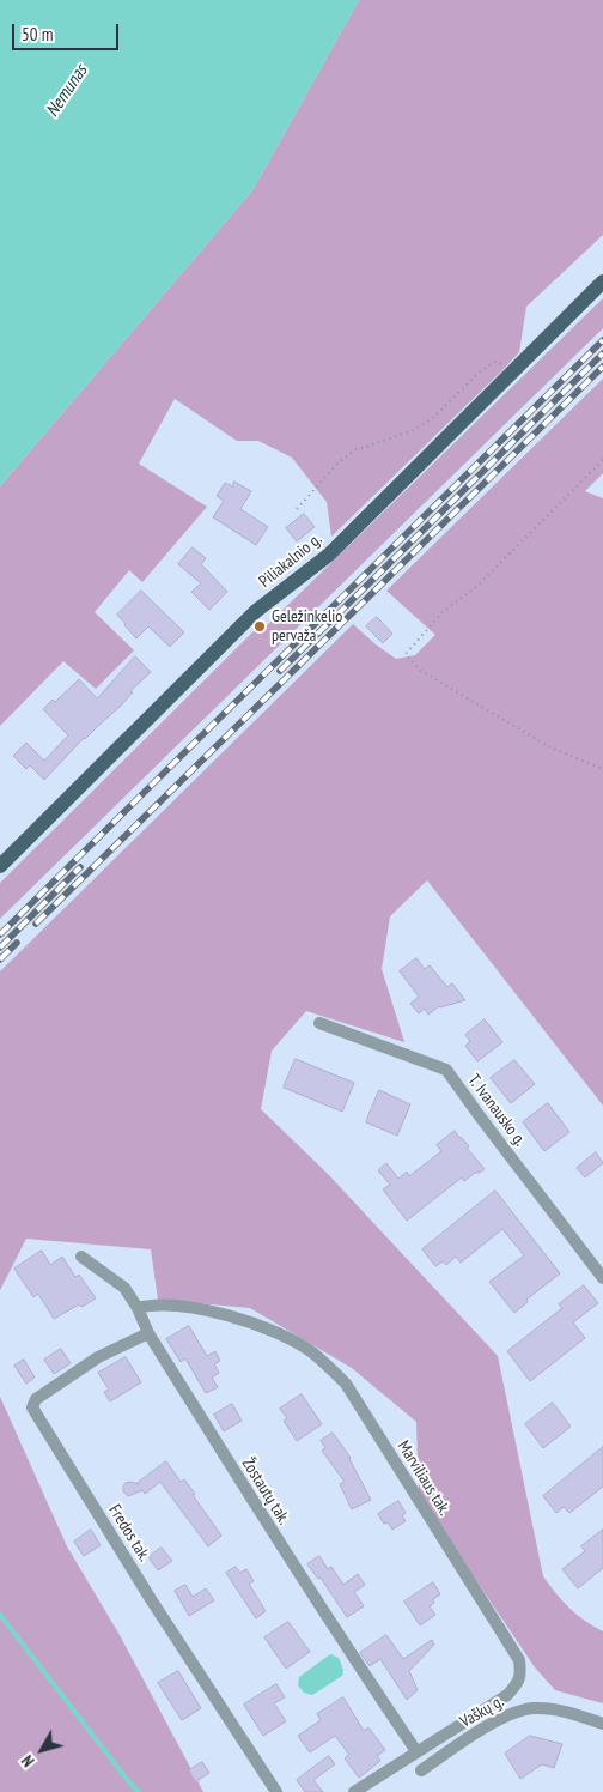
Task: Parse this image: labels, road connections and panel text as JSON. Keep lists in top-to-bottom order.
{
  "streets": {
    "main road": ["Piliakalnio g."],
    "street": [
      "T. Ivanausko g.",
      "Marviliaus tak.",
      "Žostautų tak.",
      "Fredos tak.",
      "Vaškų g."
    ]
  },
  "crossings": [
    ["Marviliaus tak.", "Žostautų tak."],
    ["Žostautų tak.", "Fredos tak."]
  ],
  "water": ["Nemunas"],
  "places": ["Geležinkelio pervaža"],
  "scale_bar": "50 m",
  "north": "bottom left"
}
